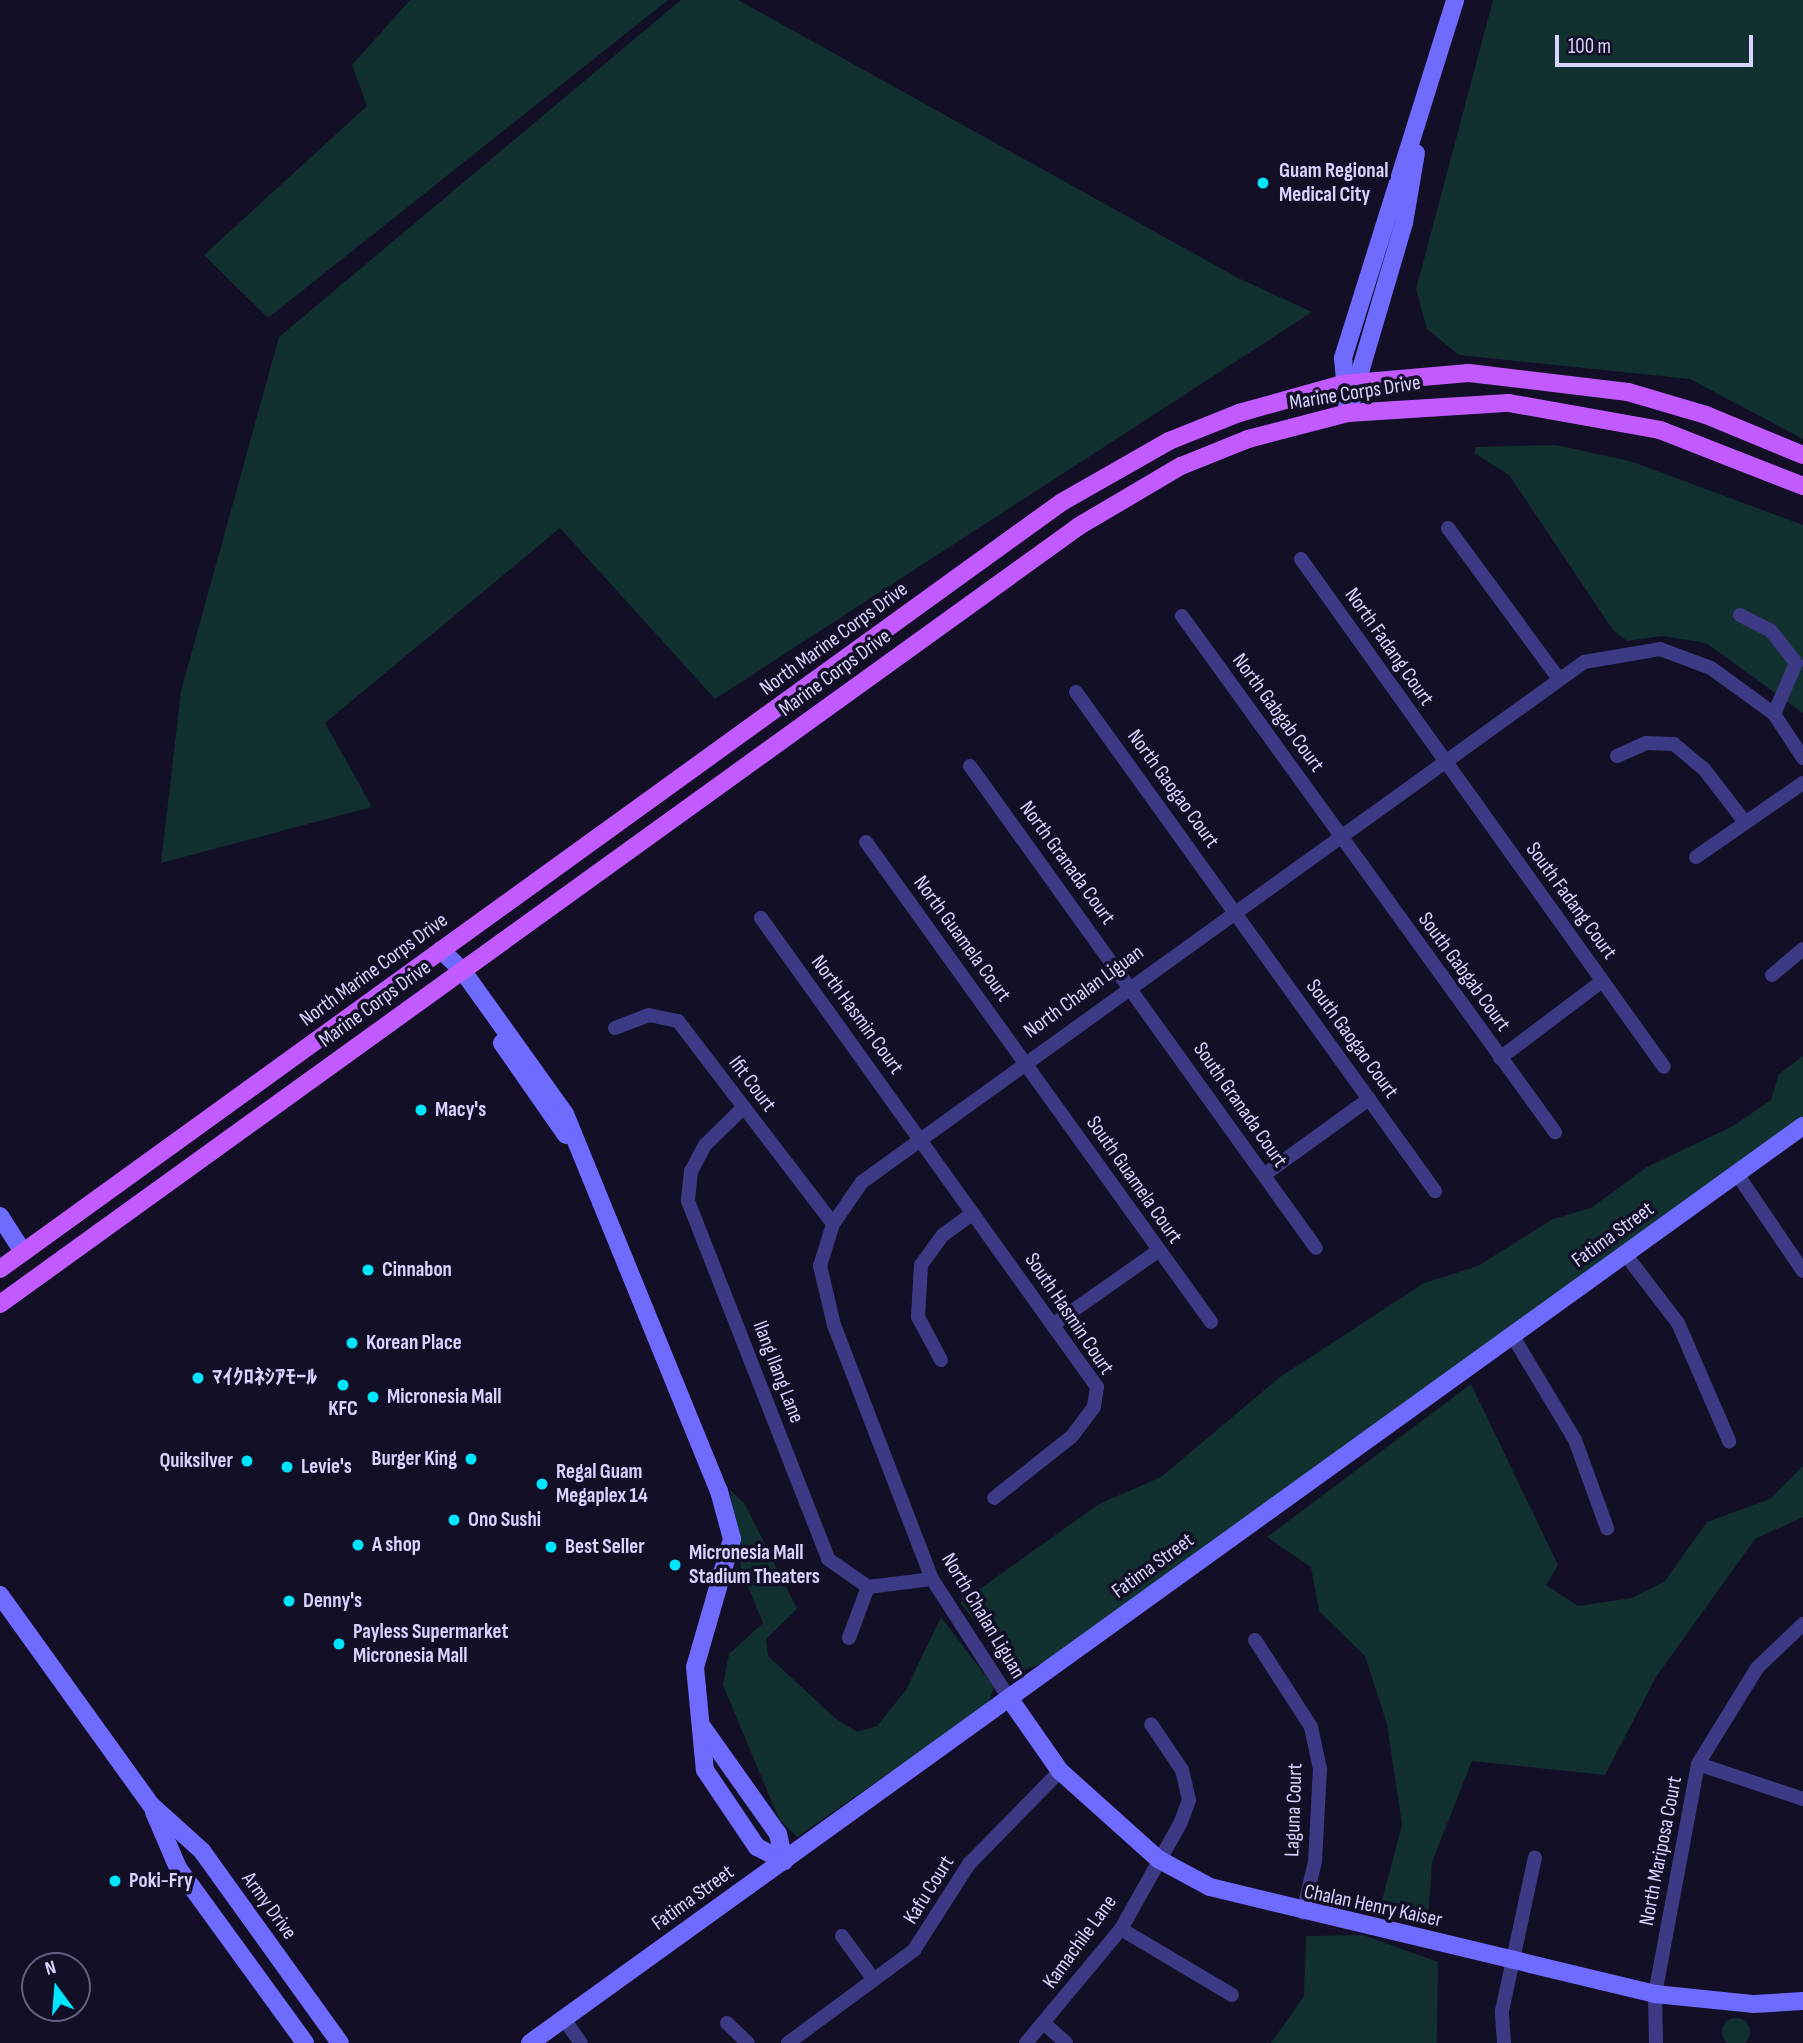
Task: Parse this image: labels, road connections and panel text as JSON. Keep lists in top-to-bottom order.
{
  "streets": {
    "main road": [
      "Marine Corps Drive",
      "North Marine Corps Drive",
      "Fatima Street",
      "Army Drive",
      "Chalan Henry Kaiser"
    ],
    "street": [
      "North Fadang Court",
      "North Gabgab Court",
      "North Gaogao Court",
      "North Granada Court",
      "South Fadang Court",
      "North Guamela Court",
      "South Gabgab Court",
      "North Chalan Liguan",
      "North Hasmin Court",
      "South Gaogao Court",
      "Ifit Court",
      "South Granada Court",
      "South Guamela Court",
      "South Hasmin Court",
      "Ilang Ilang Lane",
      "Laguna Court",
      "North Mariposa Court",
      "Kafu Court",
      "Kamachile Lane"
    ]
  },
  "crossings": [
    ["North Fadang Court", "South Fadang Court"],
    ["North Fadang Court", "North Chalan Liguan"],
    ["North Gabgab Court", "South Gabgab Court"],
    ["North Gabgab Court", "North Chalan Liguan"],
    ["North Gaogao Court", "North Chalan Liguan"],
    ["North Gaogao Court", "South Gaogao Court"],
    ["North Granada Court", "North Chalan Liguan"],
    ["North Granada Court", "South Granada Court"],
    ["South Fadang Court", "North Chalan Liguan"],
    ["North Guamela Court", "North Chalan Liguan"],
    ["North Guamela Court", "South Guamela Court"],
    ["South Gabgab Court", "North Chalan Liguan"],
    ["North Chalan Liguan", "North Hasmin Court"],
    ["North Chalan Liguan", "South Gaogao Court"],
    ["North Chalan Liguan", "Ifit Court"],
    ["North Chalan Liguan", "South Granada Court"],
    ["North Chalan Liguan", "South Guamela Court"],
    ["North Chalan Liguan", "Fatima Street"],
    ["North Chalan Liguan", "South Hasmin Court"],
    ["North Chalan Liguan", "Chalan Henry Kaiser"],
    ["North Hasmin Court", "South Hasmin Court"],
    ["Ifit Court", "Ilang Ilang Lane"],
    ["Fatima Street", "Chalan Henry Kaiser"],
    ["Laguna Court", "Chalan Henry Kaiser"],
    ["North Mariposa Court", "Chalan Henry Kaiser"],
    ["Kafu Court", "Chalan Henry Kaiser"],
    ["Chalan Henry Kaiser", "Kamachile Lane"]
  ],
  "places": [
    "Guam Regional Medical City",
    "Macy's",
    "Cinnabon",
    "Korean Place",
    "ﾏｲｸﾛﾈｼｱﾓｰﾙ",
    "KFC",
    "Micronesia Mall",
    "Burger King",
    "Quiksilver",
    "Levie's",
    "Regal Guam Megaplex 14",
    "Ono Sushi",
    "A shop",
    "Best Seller",
    "Micronesia Mall Stadium Theaters",
    "Denny's",
    "Payless Supermarket Micronesia Mall",
    "Poki-Fry"
  ],
  "scale_bar": "100 m",
  "north": "top"
}
